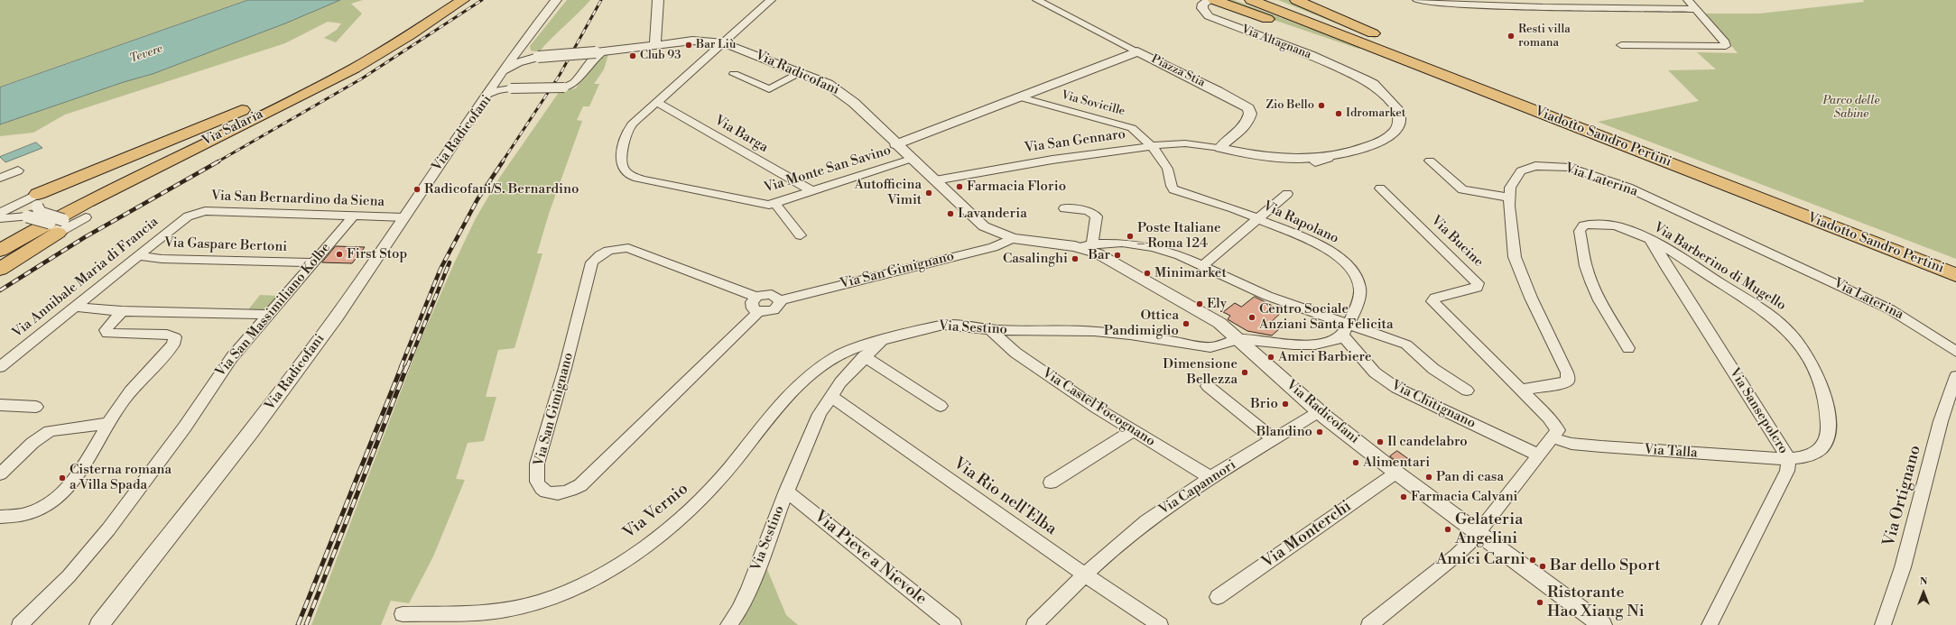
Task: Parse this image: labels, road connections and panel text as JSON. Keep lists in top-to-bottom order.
{
  "streets": {
    "main road": ["Via Salaria", "Viadotto Sandro Pertini"],
    "street": [
      "Via Altagnana",
      "Piazza Stia",
      "Via Radicofani",
      "Via Sovicille",
      "Via Barga",
      "Via San Gennaro",
      "Via Monte San Savino",
      "Via Laterina",
      "Via San Bernardino da Siena",
      "Via Rapolano",
      "Via Bucine",
      "Via Gaspare Bertoni",
      "Via Barberino di Mugello",
      "Via San Gimignano",
      "Via Annibale Maria di Francia",
      "Via San Massimiliano Kolbe",
      "Via Sestino",
      "Via Chitignano",
      "Via Castel Focognano",
      "Via Sansepolcro",
      "Via Talla",
      "Via Capannori",
      "Via Ortignano",
      "Via Rio nell'Elba",
      "Via Vernio",
      "Via Monterchi",
      "Via Pieve a Nievole"
    ]
  },
  "crossings": [
    ["Via Altagnana", "Via San Gennaro"],
    ["Via Radicofani", "Via San Gennaro"],
    ["Via Radicofani", "Via Monte San Savino"],
    ["Via Radicofani", "Via San Bernardino da Siena"],
    ["Via Radicofani", "Via San Gimignano"],
    ["Via Radicofani", "Via Sestino"],
    ["Via Radicofani", "Via Capannori"],
    ["Via Radicofani", "Via Monterchi"],
    ["Via Sovicille", "Via San Gennaro"],
    ["Via Sovicille", "Via Rapolano"],
    ["Via Barga", "Via Monte San Savino"],
    ["Via San Gennaro", "Via Rapolano"],
    ["Via Laterina", "Via Bucine"],
    ["Via San Bernardino da Siena", "Via Annibale Maria di Francia"],
    ["Via San Bernardino da Siena", "Via San Massimiliano Kolbe"],
    ["Via Rapolano", "Via Chitignano"],
    ["Via Gaspare Bertoni", "Via Annibale Maria di Francia"],
    ["Via Gaspare Bertoni", "Via San Massimiliano Kolbe"],
    ["Via Barberino di Mugello", "Via Sansepolcro"],
    ["Via Barberino di Mugello", "Via Talla"],
    ["Via Sestino", "Via Castel Focognano"],
    ["Via Sestino", "Via Rio nell'Elba"],
    ["Via Sestino", "Via Vernio"],
    ["Via Sestino", "Via Pieve a Nievole"],
    ["Via Castel Focognano", "Via Capannori"],
    ["Via Sansepolcro", "Via Talla"],
    ["Via Capannori", "Via Rio nell'Elba"]
  ],
  "water": ["Tevere"],
  "parks": ["Parco delle Sabine"],
  "places": [
    "Resti villa romana",
    "Bar Liù",
    "Club 93",
    "Zio Bello",
    "Idromarket",
    "Farmacia Florio",
    "Radicofani/S. Bernardino",
    "Autofficina Vimit",
    "Lavanderia",
    "Poste Italiane – Roma 124",
    "First Stop",
    "Bar",
    "Casalinghi",
    "Minimarket",
    "Ely",
    "Centro Sociale Anziani Santa Felicita",
    "Ottica Pandimiglio",
    "Amici Barbiere",
    "Dimensione Bellezza",
    "Brio",
    "Blandino",
    "Il candelabro",
    "Alimentari",
    "Pan di casa",
    "Cisterna romana a Villa Spada",
    "Farmacia Calvani",
    "Gelateria Angelini",
    "Amici Carni",
    "Bar dello Sport",
    "Ristorante Hao Xiang Ni"
  ],
  "north": "top"
}
